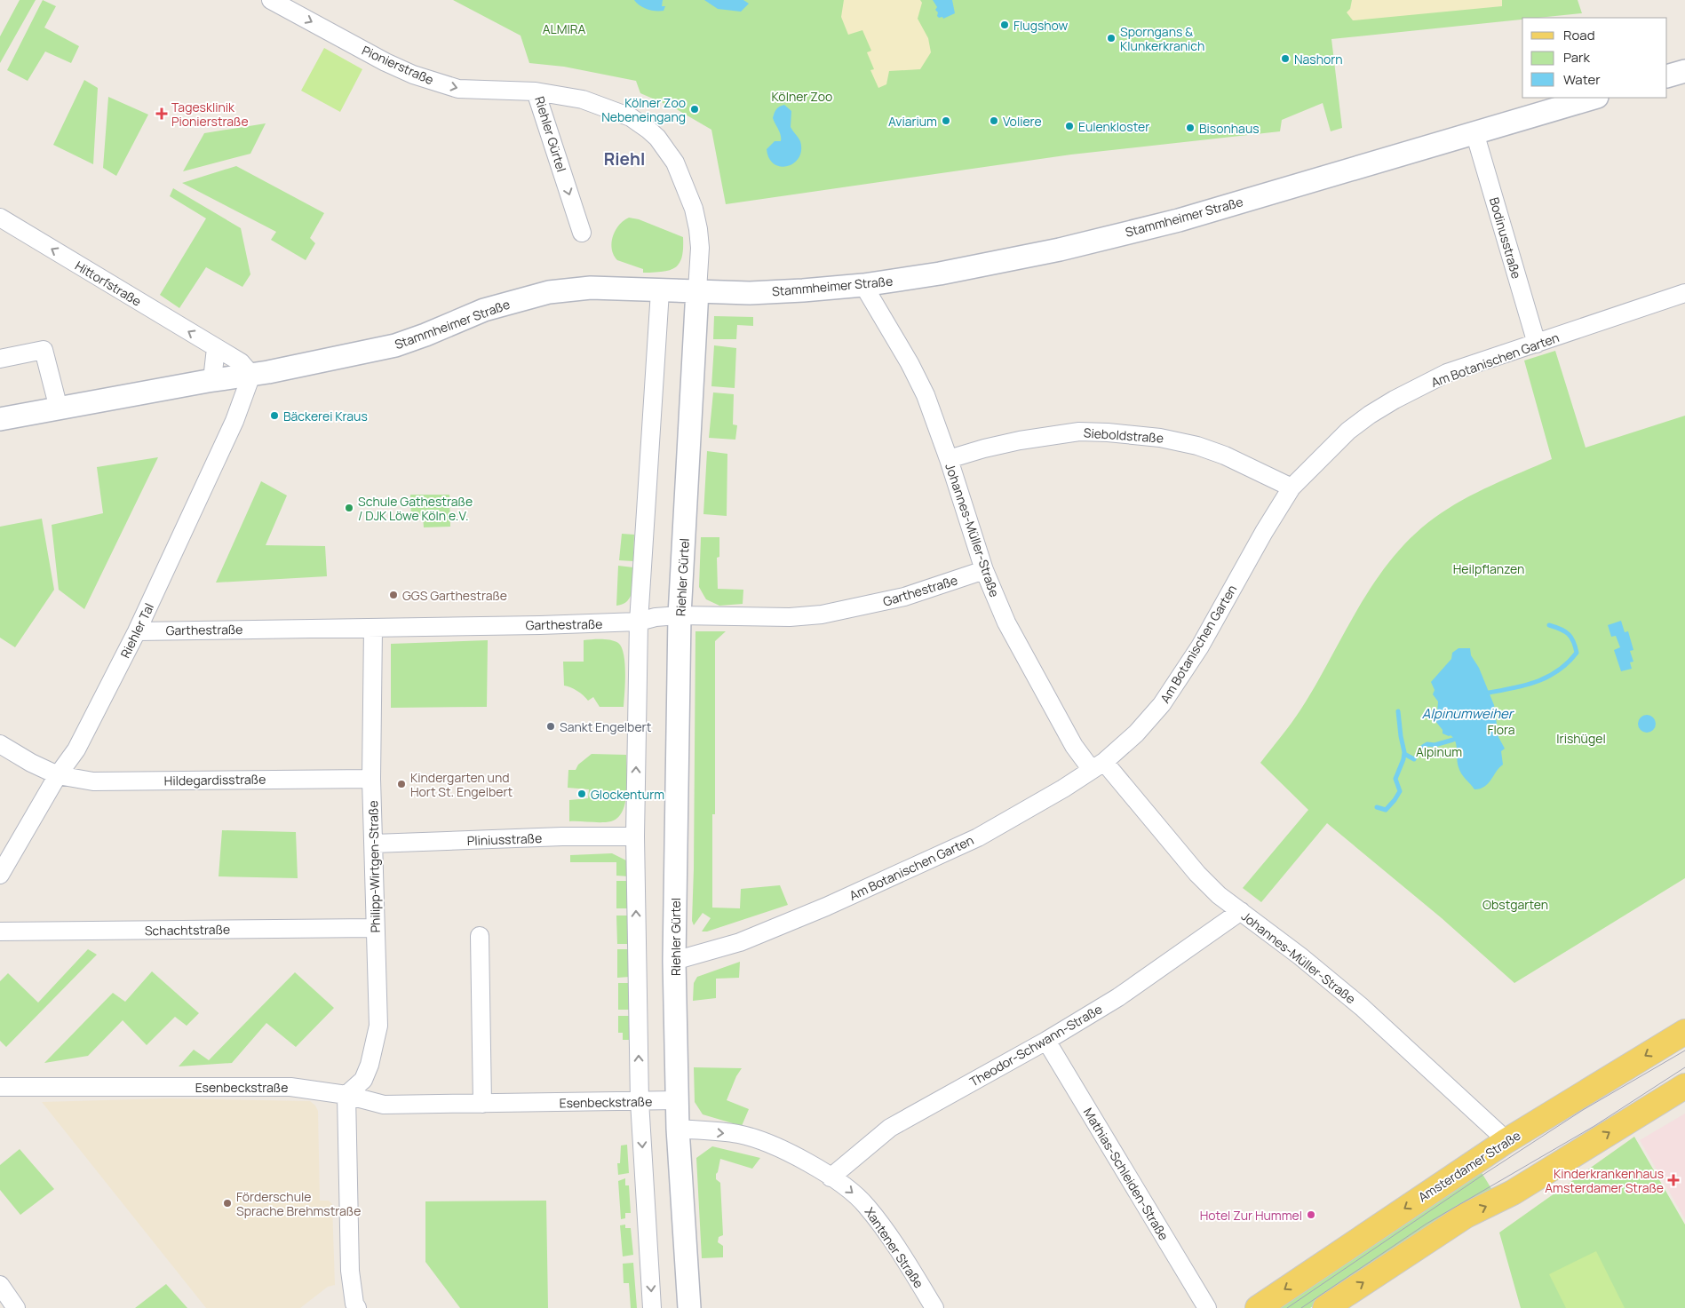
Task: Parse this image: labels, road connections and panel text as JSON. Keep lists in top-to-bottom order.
{
  "streets": {
    "main road": ["Amsterdamer Straße"],
    "street": [
      "Pionierstraße",
      "Riehler Gürtel",
      "Stammheimer Straße",
      "Bodinusstraße",
      "Hittorfstraße",
      "Am Botanischen Garten",
      "Sieboldstraße",
      "Johannes-Müller-Straße",
      "Garthestraße",
      "Riehler Tal",
      "Hildegardisstraße",
      "Pliniusstraße",
      "Philipp-Wirtgen-Straße",
      "Schachtstraße",
      "Theodor-Schwann-Straße",
      "Esenbeckstraße",
      "Mathias-Schleiden-Straße",
      "Xantener Straße"
    ]
  },
  "crossings": [
    ["Pionierstraße", "Riehler Gürtel"],
    ["Riehler Gürtel", "Stammheimer Straße"],
    ["Riehler Gürtel", "Am Botanischen Garten"],
    ["Riehler Gürtel", "Garthestraße"],
    ["Riehler Gürtel", "Esenbeckstraße"],
    ["Riehler Gürtel", "Xantener Straße"],
    ["Stammheimer Straße", "Bodinusstraße"],
    ["Stammheimer Straße", "Hittorfstraße"],
    ["Stammheimer Straße", "Johannes-Müller-Straße"],
    ["Stammheimer Straße", "Riehler Tal"],
    ["Bodinusstraße", "Am Botanischen Garten"],
    ["Hittorfstraße", "Riehler Tal"],
    ["Am Botanischen Garten", "Sieboldstraße"],
    ["Am Botanischen Garten", "Johannes-Müller-Straße"],
    ["Sieboldstraße", "Johannes-Müller-Straße"],
    ["Johannes-Müller-Straße", "Garthestraße"],
    ["Johannes-Müller-Straße", "Theodor-Schwann-Straße"],
    ["Johannes-Müller-Straße", "Amsterdamer Straße"],
    ["Garthestraße", "Riehler Tal"],
    ["Garthestraße", "Philipp-Wirtgen-Straße"],
    ["Riehler Tal", "Hildegardisstraße"],
    ["Hildegardisstraße", "Philipp-Wirtgen-Straße"],
    ["Pliniusstraße", "Philipp-Wirtgen-Straße"],
    ["Philipp-Wirtgen-Straße", "Schachtstraße"],
    ["Philipp-Wirtgen-Straße", "Esenbeckstraße"],
    ["Theodor-Schwann-Straße", "Mathias-Schleiden-Straße"],
    ["Theodor-Schwann-Straße", "Xantener Straße"]
  ],
  "one_way": ["Pionierstraße", "Hittorfstraße", "Xantener Straße"],
  "districts": ["Riehl"],
  "water": ["Alpinumweiher"],
  "parks": [
    "ALMIRA",
    "Kölner Zoo",
    "Heilpflanzen",
    "Flora",
    "Irishügel",
    "Alpinum",
    "Obstgarten"
  ],
  "places": {
    "other": [
      "Flugshow",
      "Sporngans & Klunkerkranich",
      "Nashorn",
      "Kölner Zoo Nebeneingang",
      "Aviarium",
      "Voliere",
      "Eulenkloster",
      "Bisonhaus",
      "Bäckerei Kraus",
      "Schule Gathestraße / DJK Löwe Köln e.V.",
      "GGS Garthestraße",
      "Sankt Engelbert",
      "Kindergarten und Hort St. Engelbert",
      "Glockenturm",
      "Förderschule Sprache Brehmstraße",
      "Hotel Zur Hummel"
    ],
    "health": ["Tagesklinik Pionierstraße", "Kinderkrankenhaus Amsterdamer Straße"]
  },
  "legend": ["Road", "Park", "Water"]
}
